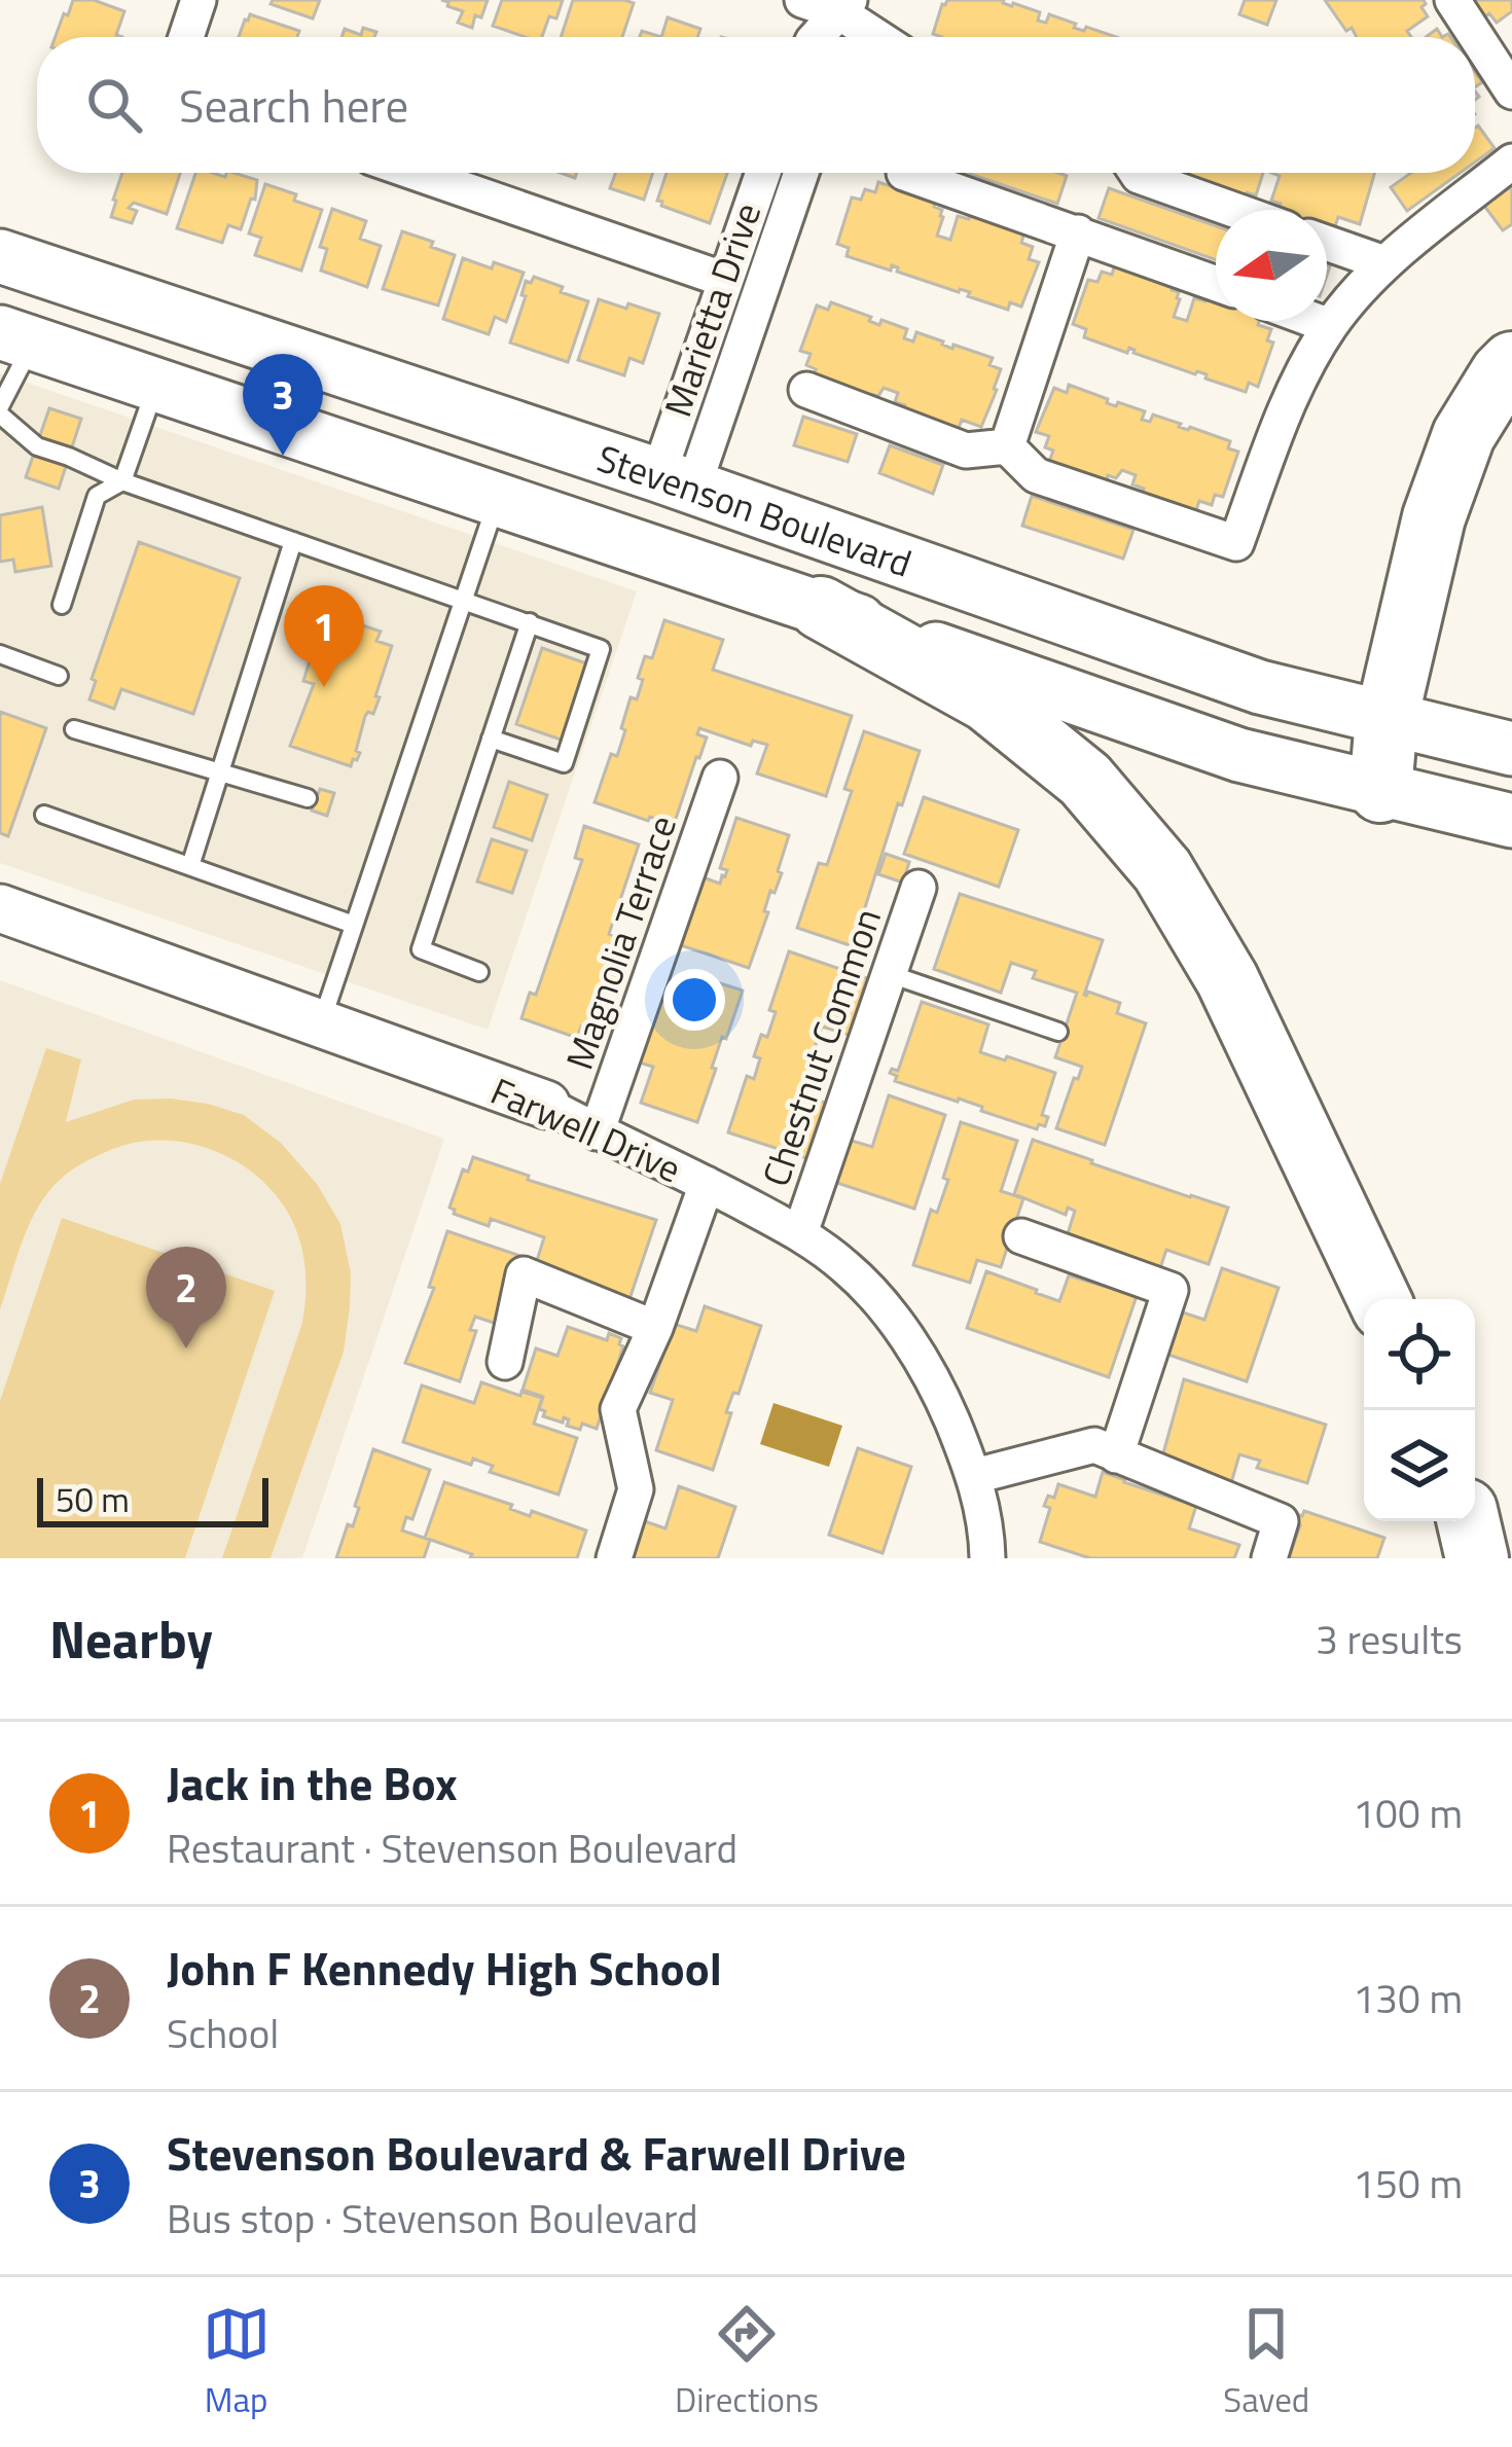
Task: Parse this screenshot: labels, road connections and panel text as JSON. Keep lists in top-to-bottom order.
{
  "streets": {
    "main road": ["Stevenson Boulevard"],
    "street": [
      "Marietta Drive",
      "Magnolia Terrace",
      "Chestnut Common",
      "Farwell Drive"
    ]
  },
  "crossings": [
    ["Marietta Drive", "Stevenson Boulevard"],
    ["Magnolia Terrace", "Farwell Drive"],
    ["Chestnut Common", "Farwell Drive"]
  ],
  "scale_bar": "50 m",
  "north": "left",
  "page": {
    "search": "Search here",
    "pins": ["3", "1", "2"],
    "scale": "50 m",
    "heading": ["Nearby", "3 results"],
    "list": [
      {
        "mark": "1",
        "name": "Jack in the Box",
        "note": "Restaurant · Stevenson Boulevard",
        "value": "100 m"
      },
      {
        "mark": "2",
        "name": "John F Kennedy High School",
        "note": "School",
        "value": "130 m"
      },
      {
        "mark": "3",
        "name": "Stevenson Boulevard & Farwell Drive",
        "note": "Bus stop · Stevenson Boulevard",
        "value": "150 m"
      }
    ],
    "nav": ["Map", "Directions", "Saved"]
  }
}
